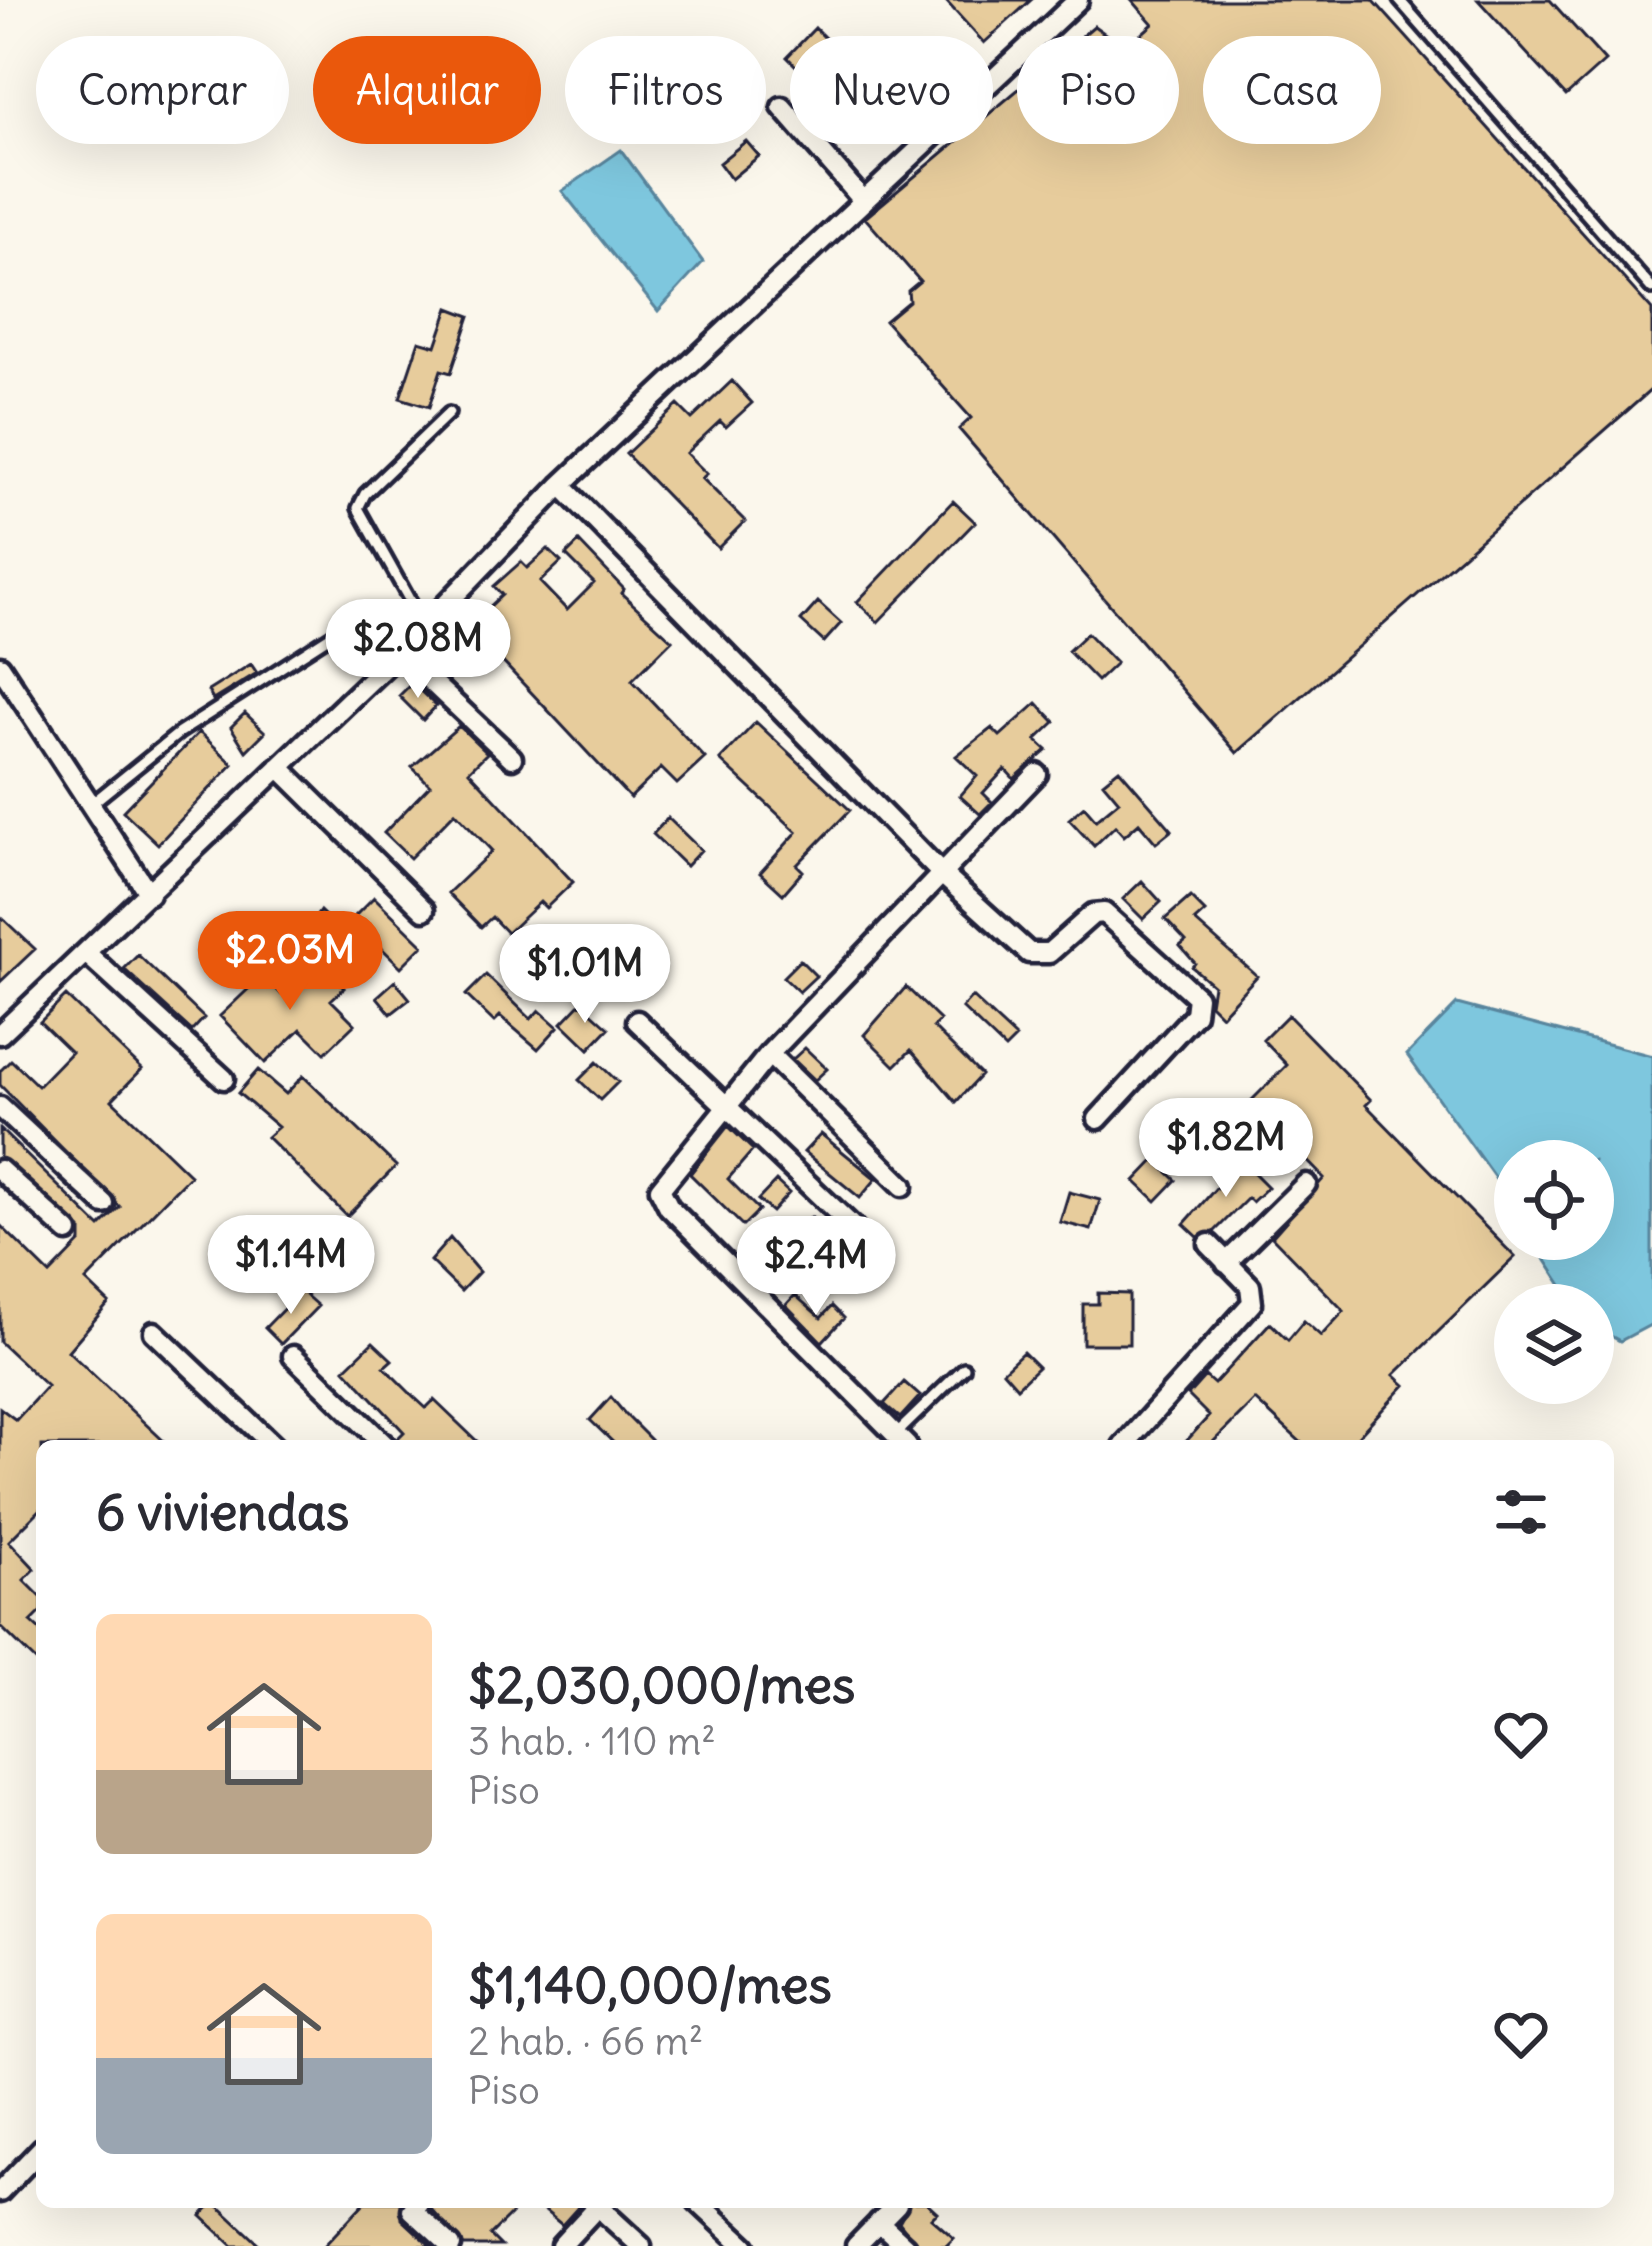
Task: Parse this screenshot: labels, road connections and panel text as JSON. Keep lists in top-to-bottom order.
{
  "page": {
    "chip": [
      "Comprar",
      "Alquilar",
      "Filtros",
      "Nuevo",
      "Piso",
      "Casa"
    ],
    "price": [
      "$2.08M",
      "$2.03M",
      "$1.01M",
      "$1.82M",
      "$1.14M",
      "$2.4M"
    ],
    "heading": "6 viviendas",
    "list": [
      {
        "name": "$2,030,000/mes",
        "note": "3 hab. · 110 m² · Piso"
      },
      {
        "name": "$1,140,000/mes",
        "note": "2 hab. · 66 m² · Piso"
      }
    ]
  }
}
